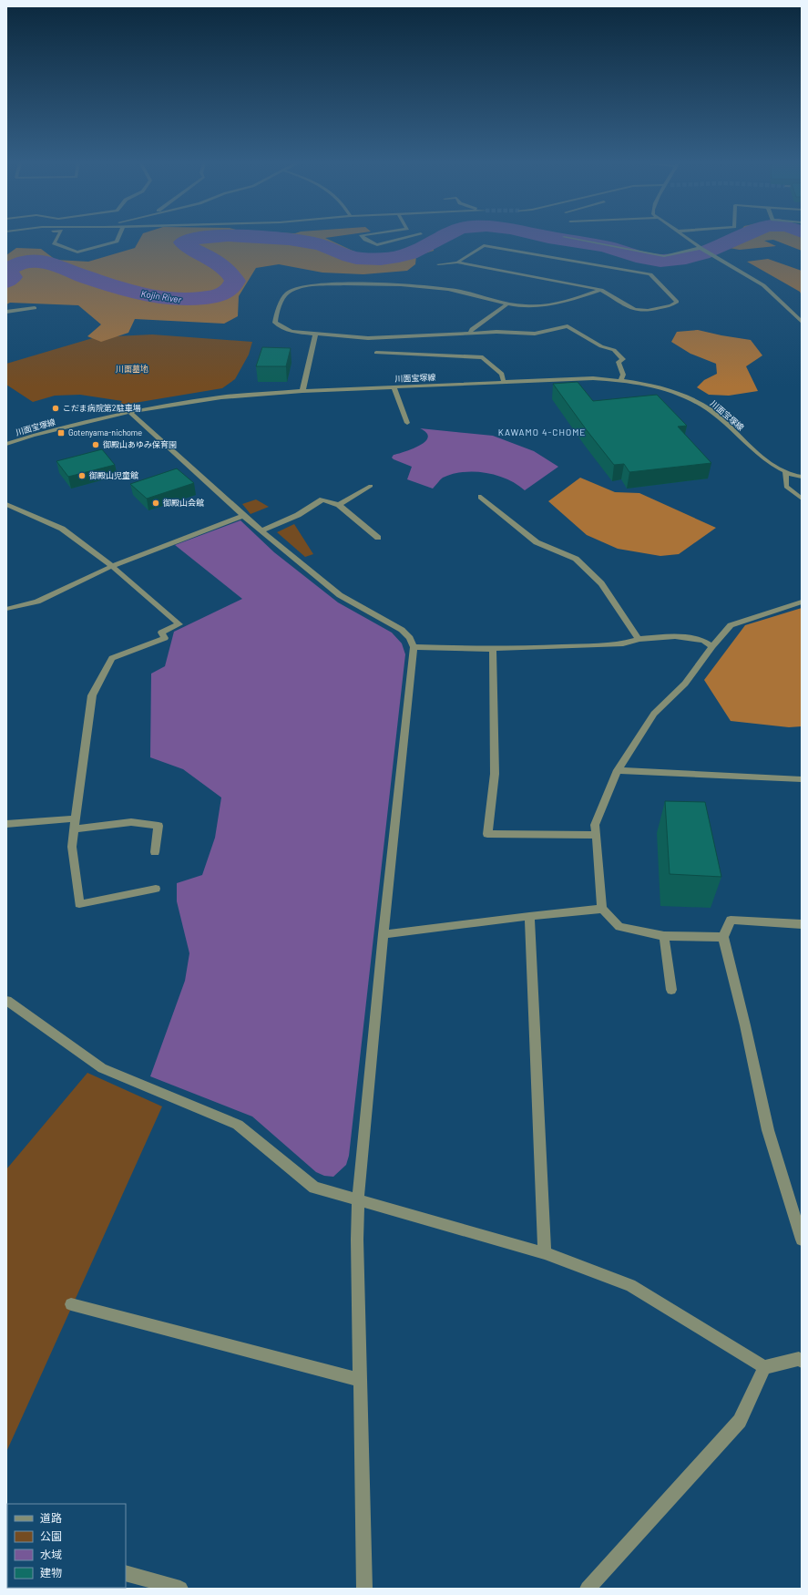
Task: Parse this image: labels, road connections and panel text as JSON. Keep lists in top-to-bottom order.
{
  "streets": {
    "street": ["川面宝塚線"]
  },
  "districts": ["KAWAMO 4-CHOME"],
  "water": ["Kojin River"],
  "parks": ["川面墓地"],
  "places": {
    "other": [
      "こだま病院第2駐車場",
      "御殿山あゆみ保育園",
      "御殿山児童館",
      "御殿山会館"
    ],
    "transit": ["Gotenyama-nichome"]
  },
  "legend": [
    "道路",
    "公園",
    "水域",
    "建物"
  ]
}
